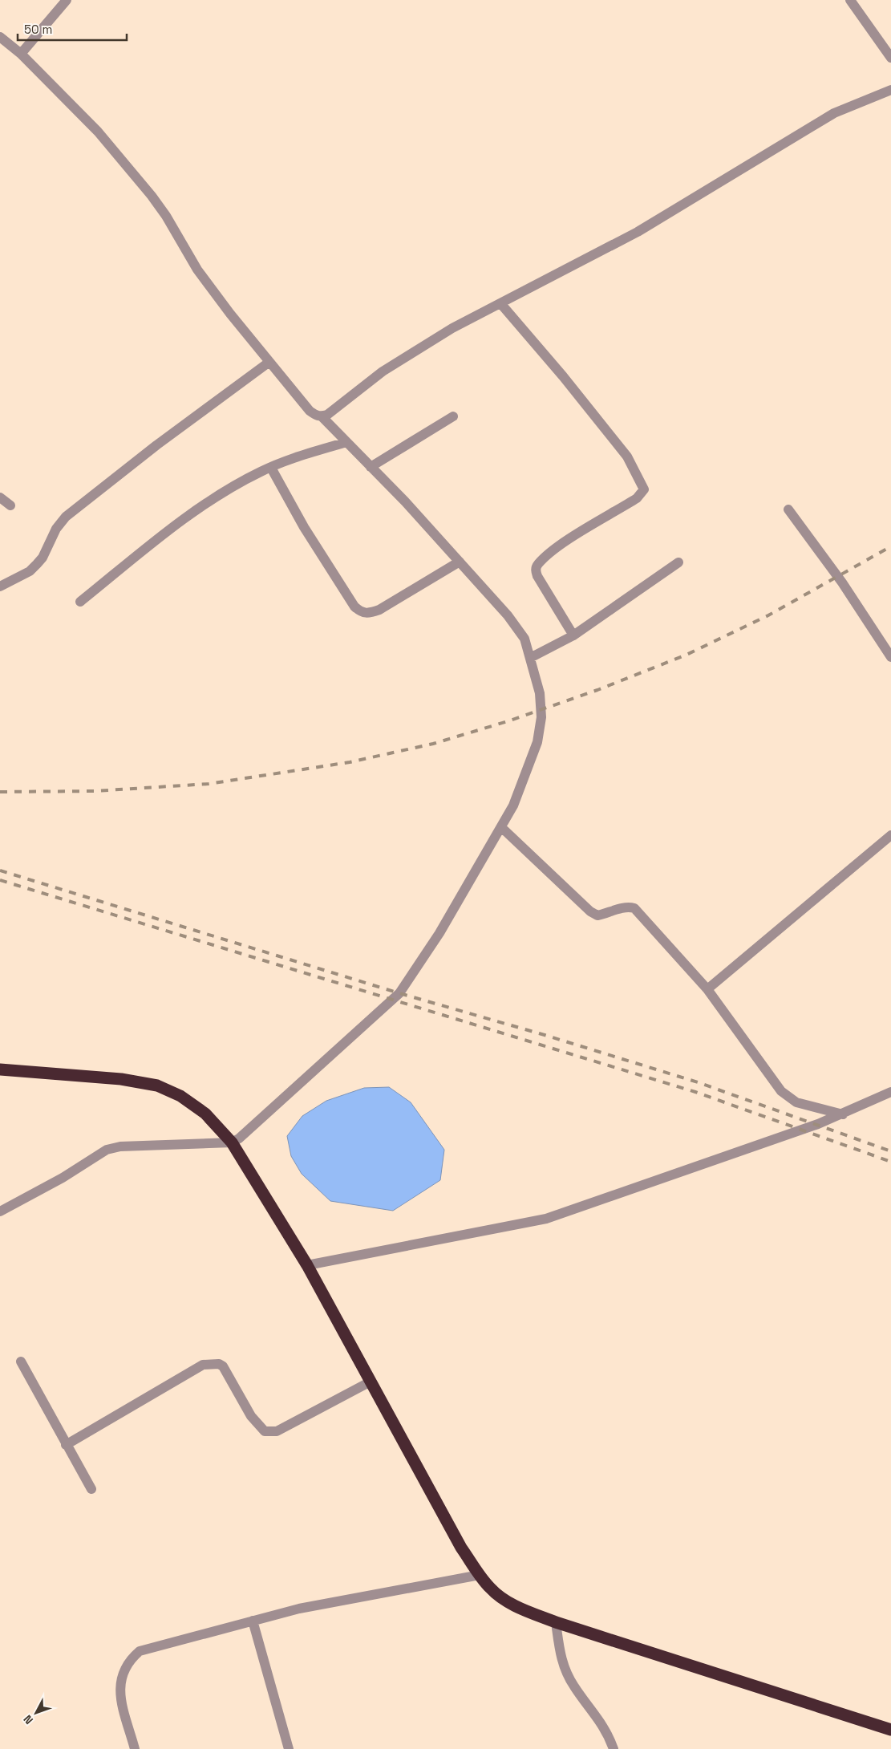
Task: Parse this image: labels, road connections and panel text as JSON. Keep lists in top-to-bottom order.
{
  "scale_bar": "50 m",
  "north": "bottom left"
}
